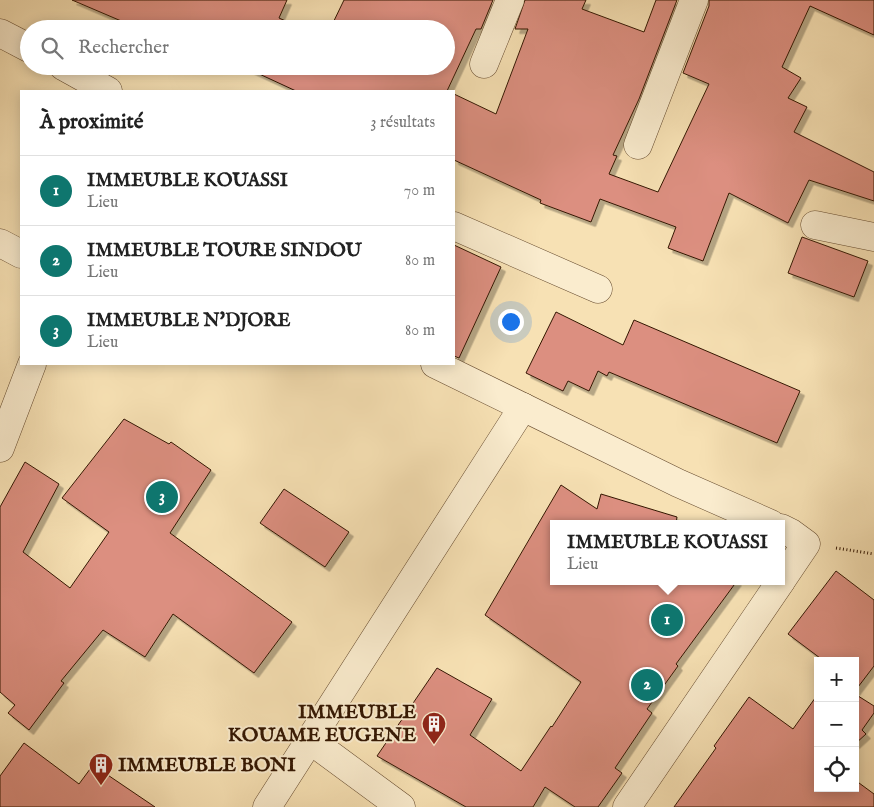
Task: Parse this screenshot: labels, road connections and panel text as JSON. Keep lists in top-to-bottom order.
{
  "places": {
    "building": ["IMMEUBLE KOUAME EUGENE", "IMMEUBLE BONI"]
  },
  "page": {
    "search": "Rechercher",
    "heading": ["À proximité", "3 résultats"],
    "list": [
      {
        "mark": "1",
        "name": "IMMEUBLE KOUASSI",
        "note": "Lieu",
        "value": "70 m"
      },
      {
        "mark": "2",
        "name": "IMMEUBLE TOURE SINDOU",
        "note": "Lieu",
        "value": "80 m"
      },
      {
        "mark": "3",
        "name": "IMMEUBLE N'DJORE",
        "note": "Lieu",
        "value": "80 m"
      }
    ],
    "pins": ["3", "1", "2"],
    "popup": ["IMMEUBLE KOUASSI", "Lieu"],
    "map_buttons": ["+", "−"]
  }
}
